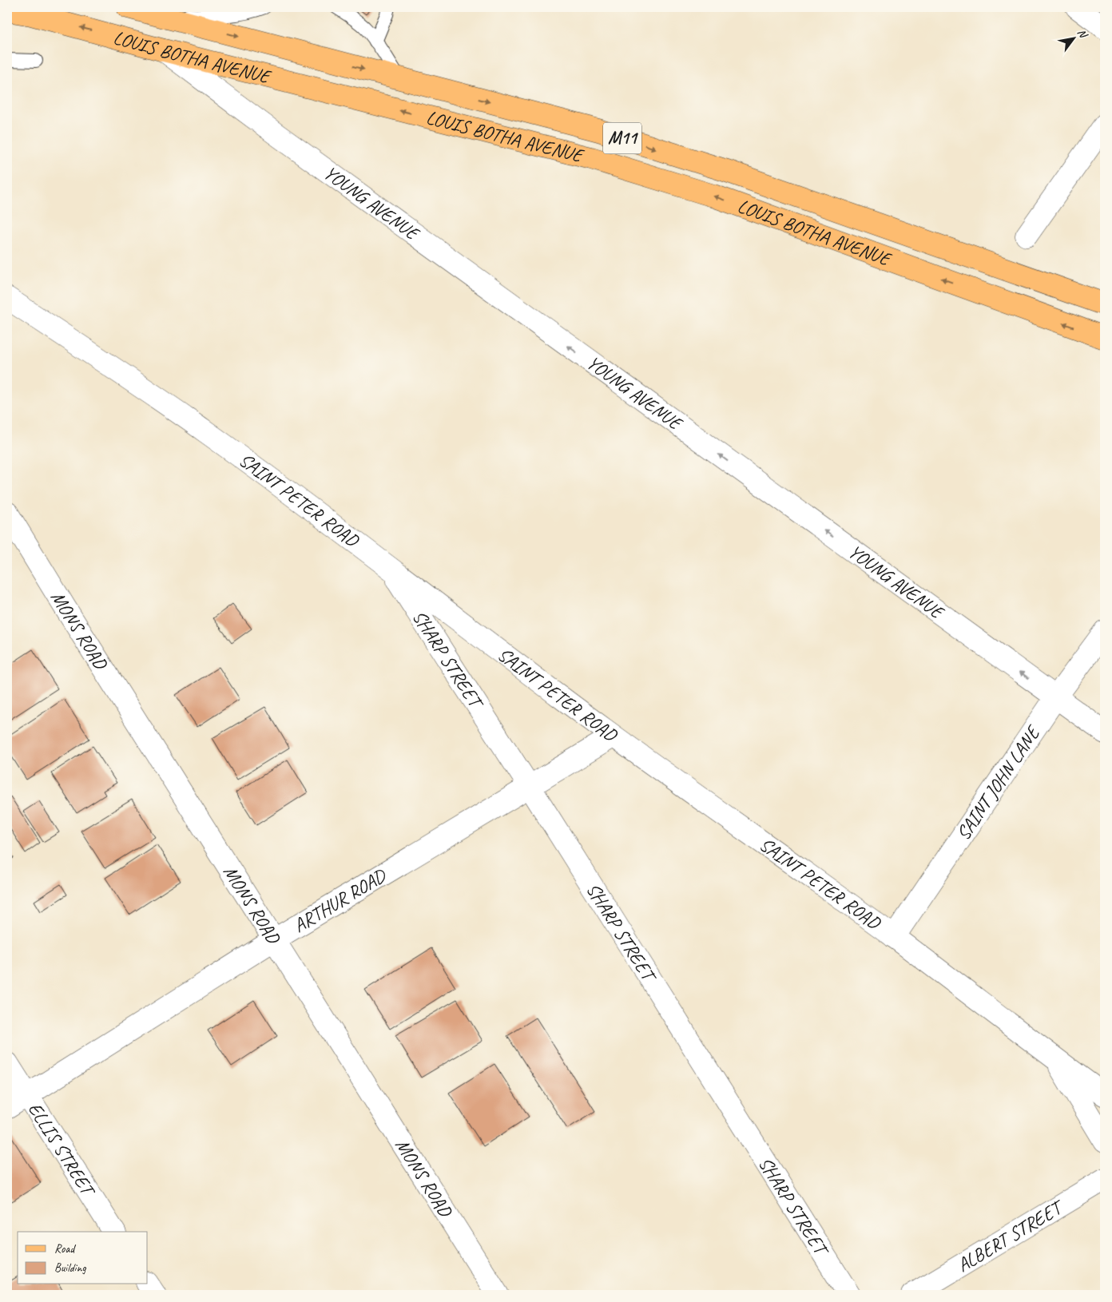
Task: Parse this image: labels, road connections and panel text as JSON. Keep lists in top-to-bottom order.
{
  "streets": {
    "main road": ["LOUIS BOTHA AVENUE", "M11"],
    "street": [
      "YOUNG AVENUE",
      "SAINT PETER ROAD",
      "MONS ROAD",
      "SHARP STREET",
      "SAINT JOHN LANE",
      "ARTHUR ROAD",
      "ELLIS STREET",
      "ALBERT STREET"
    ]
  },
  "crossings": [
    ["LOUIS BOTHA AVENUE", "YOUNG AVENUE"],
    ["YOUNG AVENUE", "SAINT JOHN LANE"],
    ["SAINT PETER ROAD", "SHARP STREET"],
    ["SAINT PETER ROAD", "SAINT JOHN LANE"],
    ["SAINT PETER ROAD", "ARTHUR ROAD"],
    ["MONS ROAD", "ARTHUR ROAD"],
    ["SHARP STREET", "ARTHUR ROAD"],
    ["ARTHUR ROAD", "ELLIS STREET"]
  ],
  "one_way": ["YOUNG AVENUE"],
  "legend": ["Road", "Building"],
  "north": "top right"
}
